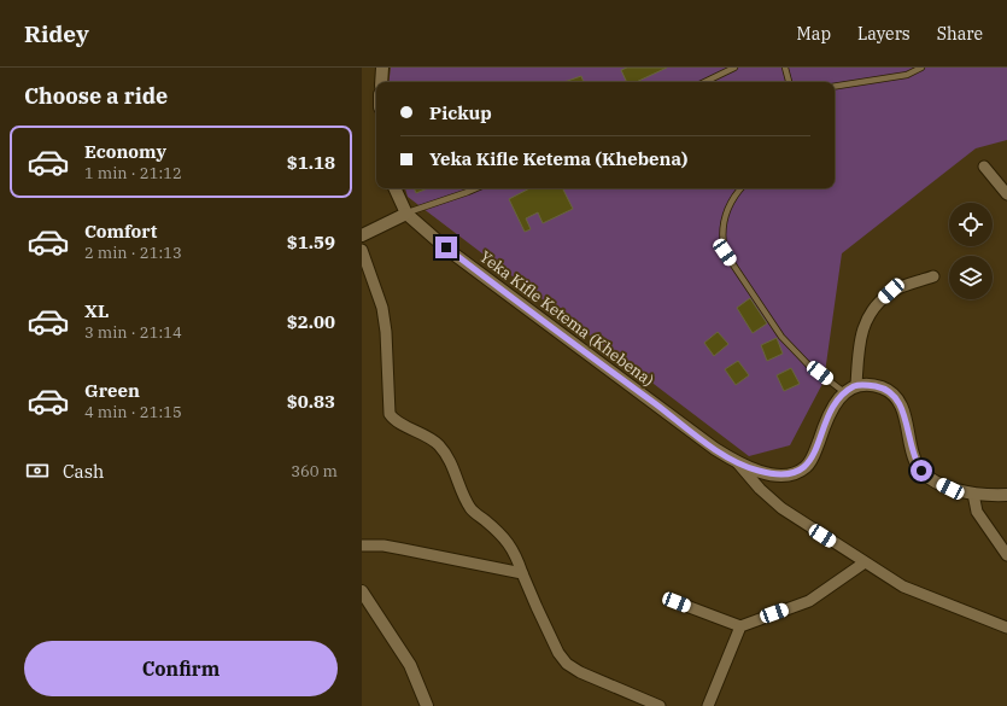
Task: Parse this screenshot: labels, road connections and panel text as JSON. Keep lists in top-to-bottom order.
{
  "streets": {
    "main road": ["Yeka Kifle Ketema (Khebena)"]
  },
  "page": {
    "header": "Ridey",
    "nav": ["Map", "Layers", "Share"],
    "heading": "Choose a ride",
    "banner": ["Pickup", "Yeka Kifle Ketema (Khebena)"],
    "list": [
      {
        "name": "Economy",
        "note": "1 min · 21:12",
        "value": "$1.18"
      },
      {
        "name": "Comfort",
        "note": "2 min · 21:13",
        "value": "$1.59"
      },
      {
        "name": "XL",
        "note": "3 min · 21:14",
        "value": "$2.00"
      },
      {
        "name": "Green",
        "note": "4 min · 21:15",
        "value": "$0.83"
      }
    ],
    "pay": ["Cash", "360 m"],
    "buttons": "Confirm"
  }
}
